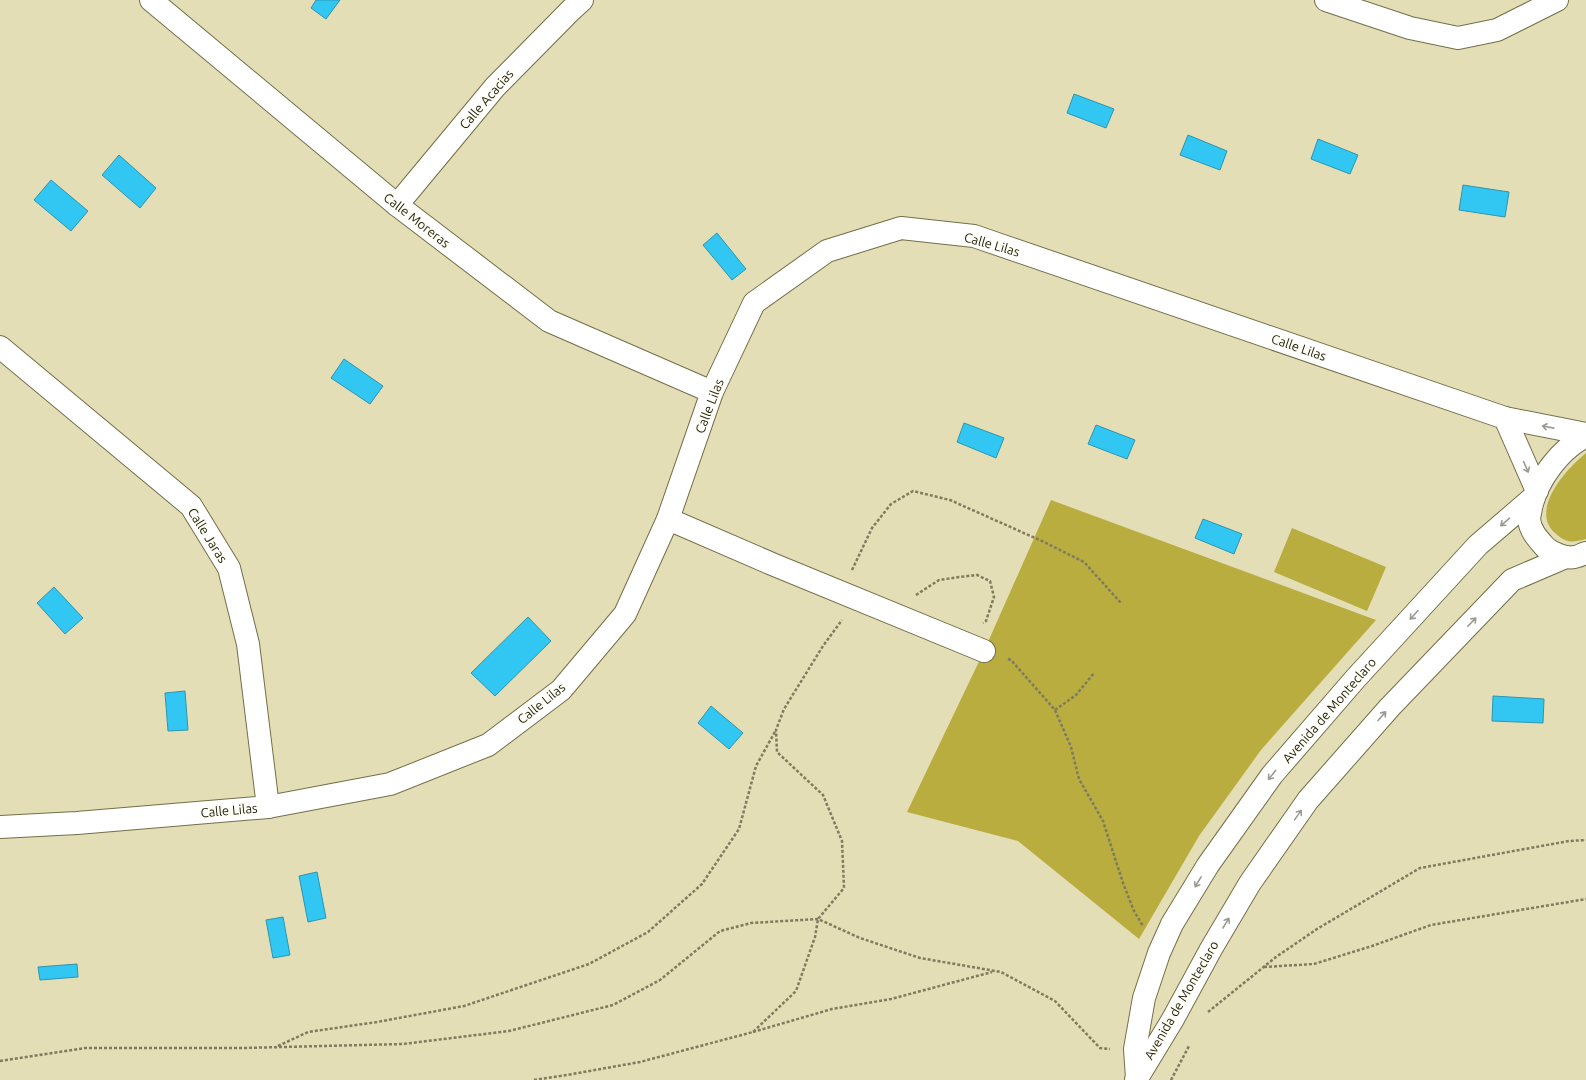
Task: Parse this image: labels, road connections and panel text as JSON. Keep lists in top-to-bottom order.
{
  "streets": {
    "street": [
      "Calle Acacias",
      "Calle Moreras",
      "Calle Lilas",
      "Calle Jaras",
      "Avenida de Monteclaro"
    ]
  },
  "crossings": [
    ["Calle Acacias", "Calle Moreras"],
    ["Calle Moreras", "Calle Lilas"],
    ["Calle Lilas", "Calle Jaras"]
  ]
}
